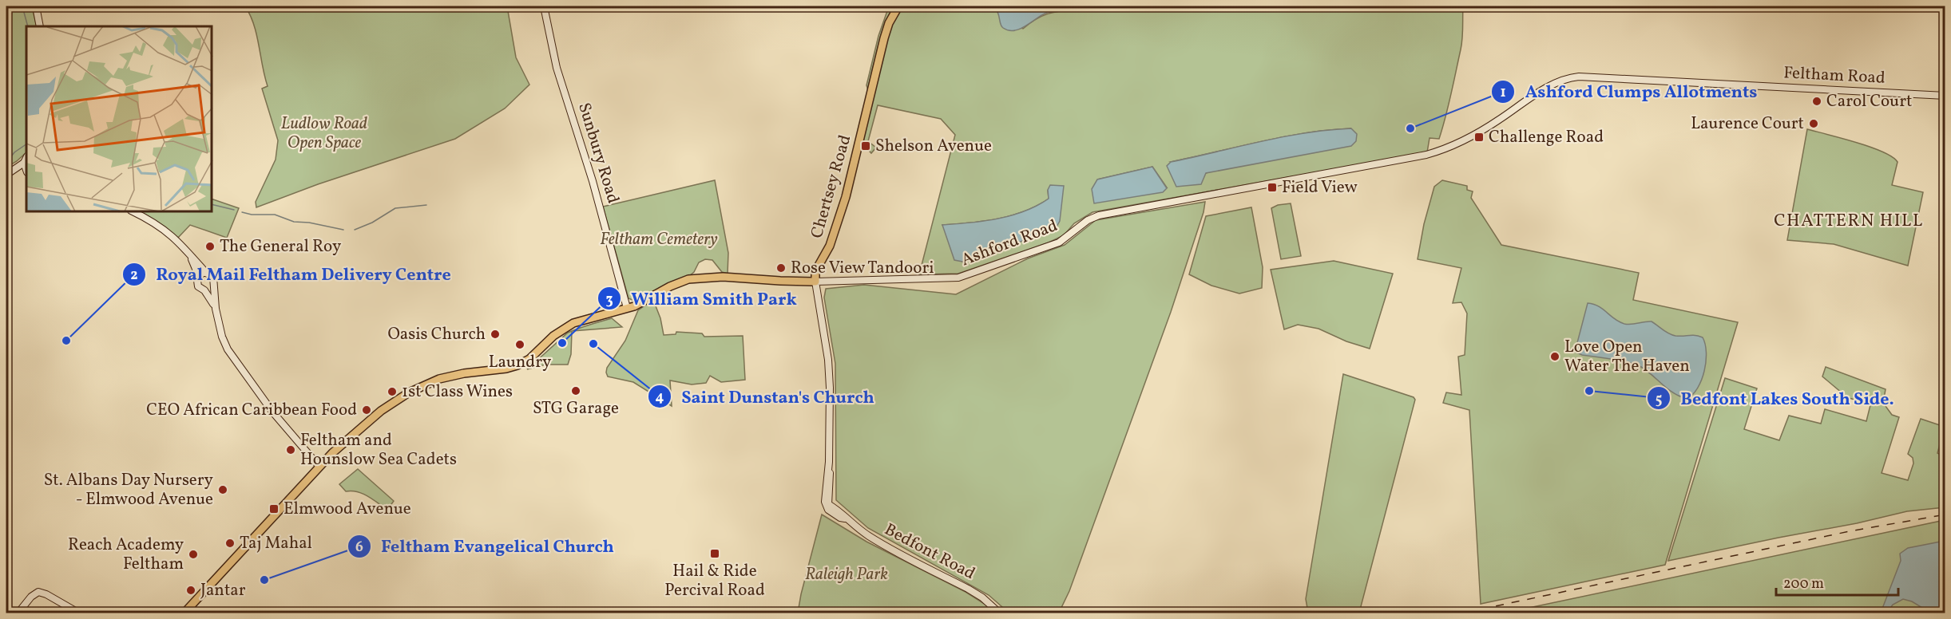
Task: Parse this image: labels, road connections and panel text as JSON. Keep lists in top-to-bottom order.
{
  "streets": {
    "main road": ["Chertsey Road", "Ashford Road"],
    "street": ["Feltham Road", "Sunbury Road", "Bedfont Road"]
  },
  "crossings": [
    ["Feltham Road", "Ashford Road"],
    ["Sunbury Road", "Ashford Road"],
    ["Chertsey Road", "Ashford Road"],
    ["Chertsey Road", "Bedfont Road"]
  ],
  "districts": ["CHATTERN HILL"],
  "parks": ["Ludlow Road Open Space", "Feltham Cemetery", "Raleigh Park"],
  "places": {
    "other": [
      "Carol Court",
      "Laurence Court",
      "Ashford Clumps Allotments",
      "The General Roy",
      "Rose View Tandoori",
      "Oasis Church",
      "Royal Mail Feltham Delivery Centre",
      "William Smith Park",
      "Saint Dunstan's Church",
      "Laundry",
      "Love Open Water The Haven",
      "STG Garage",
      "Bedfont Lakes South Side.",
      "1st Class Wines",
      "CEO African Caribbean Food",
      "Feltham and Hounslow Sea Cadets",
      "St. Albans Day Nursery - Elmwood Avenue",
      "Taj Mahal",
      "Reach Academy Feltham",
      "Feltham Evangelical Church",
      "Jantar"
    ],
    "transit": [
      "Challenge Road",
      "Shelson Avenue",
      "Field View",
      "Elmwood Avenue",
      "Hail & Ride Percival Road"
    ]
  },
  "scale_bar": "200 m"
}
